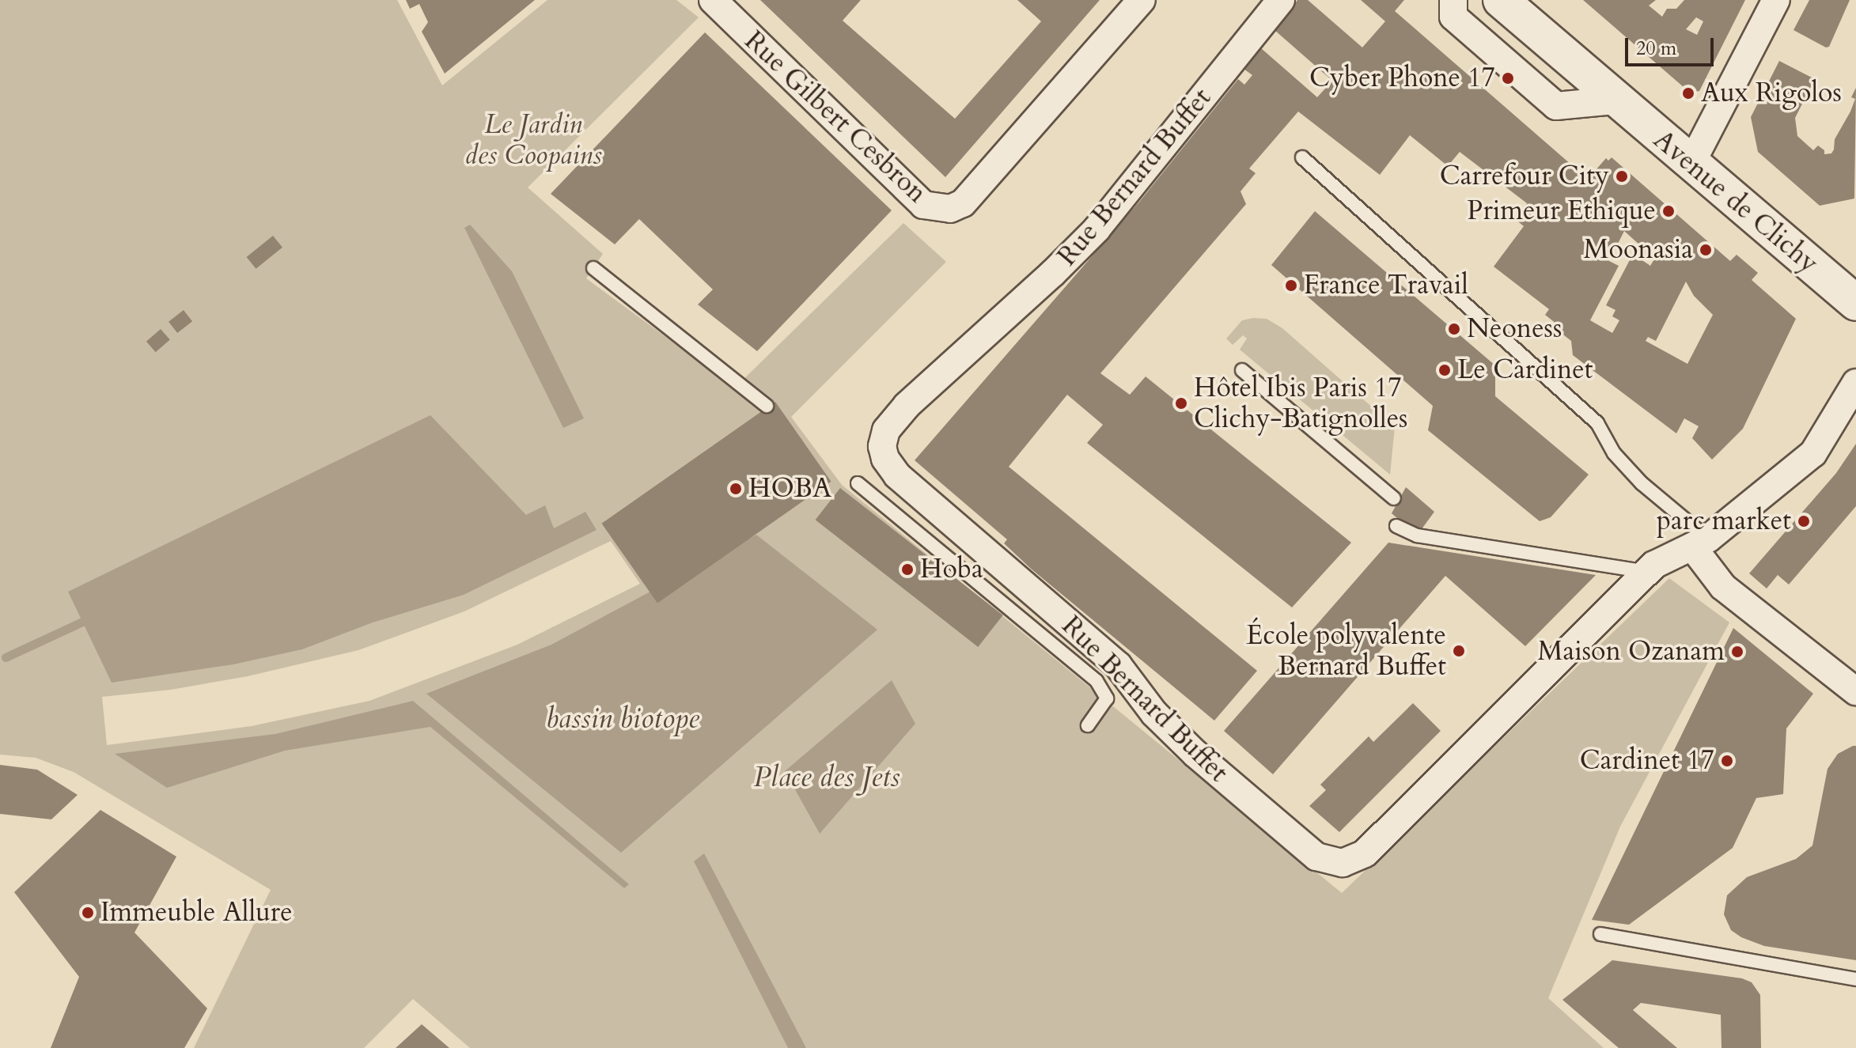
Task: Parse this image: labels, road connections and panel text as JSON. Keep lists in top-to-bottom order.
{
  "streets": {
    "main road": ["Avenue de Clichy"],
    "street": ["Rue Gilbert Cesbron", "Rue Bernard Buffet"]
  },
  "water": ["bassin biotope", "Place des Jets"],
  "parks": ["Le Jardin des Coopains"],
  "places": [
    "Cyber Phone 17",
    "Aux Rigolos",
    "Carrefour City",
    "Primeur Ethique",
    "Moonasia",
    "France Travail",
    "Neoness",
    "Le Cardinet",
    "Hôtel Ibis Paris 17 Clichy-Batignolles",
    "HOBA",
    "parc market",
    "Hoba",
    "École polyvalente Bernard Buffet",
    "Maison Ozanam",
    "Cardinet 17",
    "Immeuble Allure"
  ],
  "scale_bar": "20 m"
}
